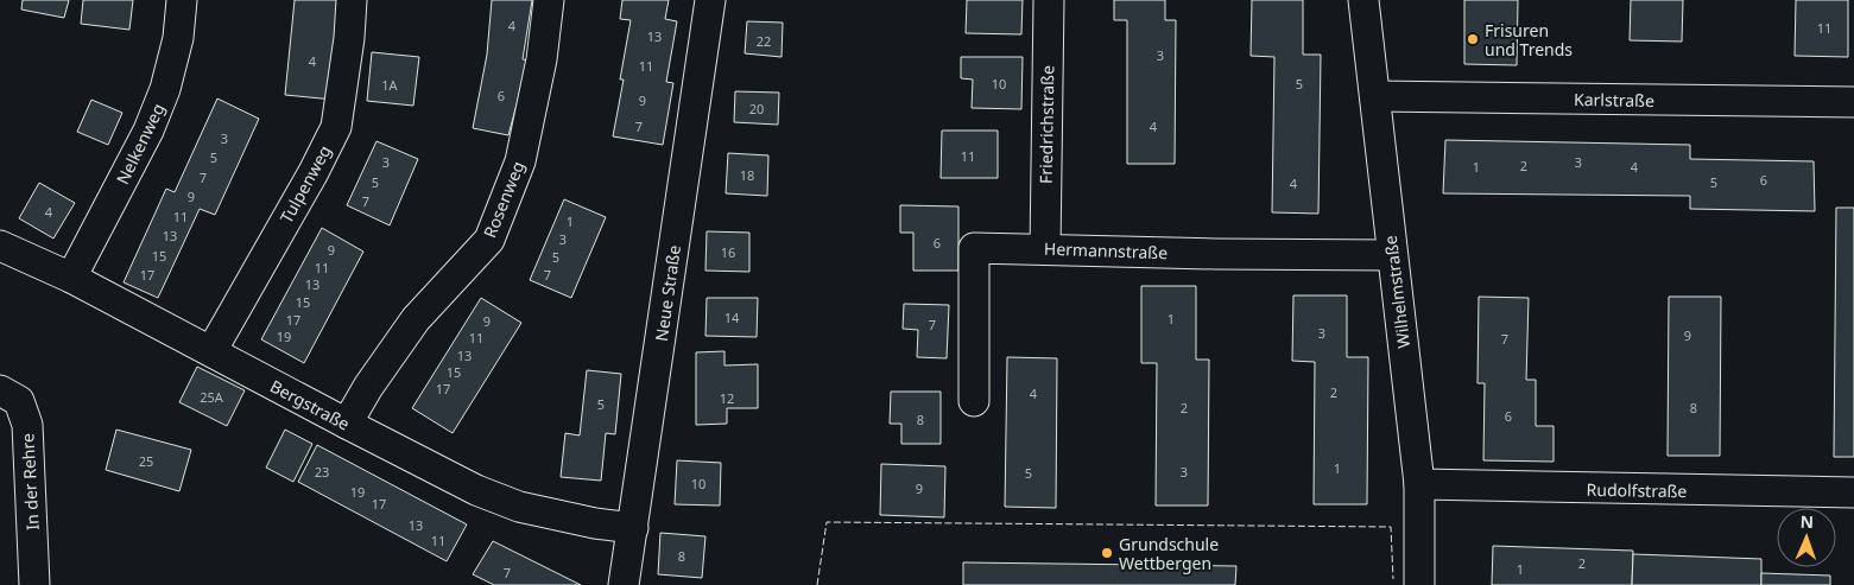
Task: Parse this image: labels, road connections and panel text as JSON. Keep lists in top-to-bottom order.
{
  "streets": {
    "street": [
      "Karlstraße",
      "Friedrichstraße",
      "Nelkenweg",
      "Tulpenweg",
      "Rosenweg",
      "Hermannstraße",
      "Wilhelmstraße",
      "Neue Straße",
      "Bergstraße",
      "In der Rehre",
      "Rudolfstraße"
    ]
  },
  "crossings": [
    ["Karlstraße", "Wilhelmstraße"],
    ["Friedrichstraße", "Hermannstraße"],
    ["Nelkenweg", "Bergstraße"],
    ["Tulpenweg", "Bergstraße"],
    ["Rosenweg", "Bergstraße"],
    ["Hermannstraße", "Wilhelmstraße"],
    ["Wilhelmstraße", "Rudolfstraße"],
    ["Neue Straße", "Bergstraße"]
  ],
  "places": ["Frisuren und Trends", "Grundschule Wettbergen"],
  "house_numbers": [
    "4",
    "11",
    "13",
    "22",
    "3",
    "4",
    "11",
    "10",
    "5",
    "1A",
    "6",
    "9",
    "20",
    "7",
    "4",
    "3",
    "11",
    "5",
    "3",
    "3",
    "2",
    "1",
    "4",
    "18",
    "7",
    "6",
    "5",
    "5",
    "4",
    "9",
    "7",
    "4",
    "11",
    "1",
    "13",
    "3",
    "6",
    "9",
    "16",
    "15",
    "5",
    "11",
    "17",
    "7",
    "13",
    "15",
    "14",
    "1",
    "17",
    "9",
    "7",
    "3",
    "9",
    "19",
    "11",
    "7",
    "13",
    "15",
    "17",
    "2",
    "4",
    "25A",
    "12",
    "5",
    "2",
    "8",
    "6",
    "8",
    "25",
    "1",
    "23",
    "3",
    "5",
    "10",
    "9",
    "19",
    "17",
    "13",
    "11",
    "8",
    "2",
    "1",
    "7"
  ],
  "north": "top"
}
